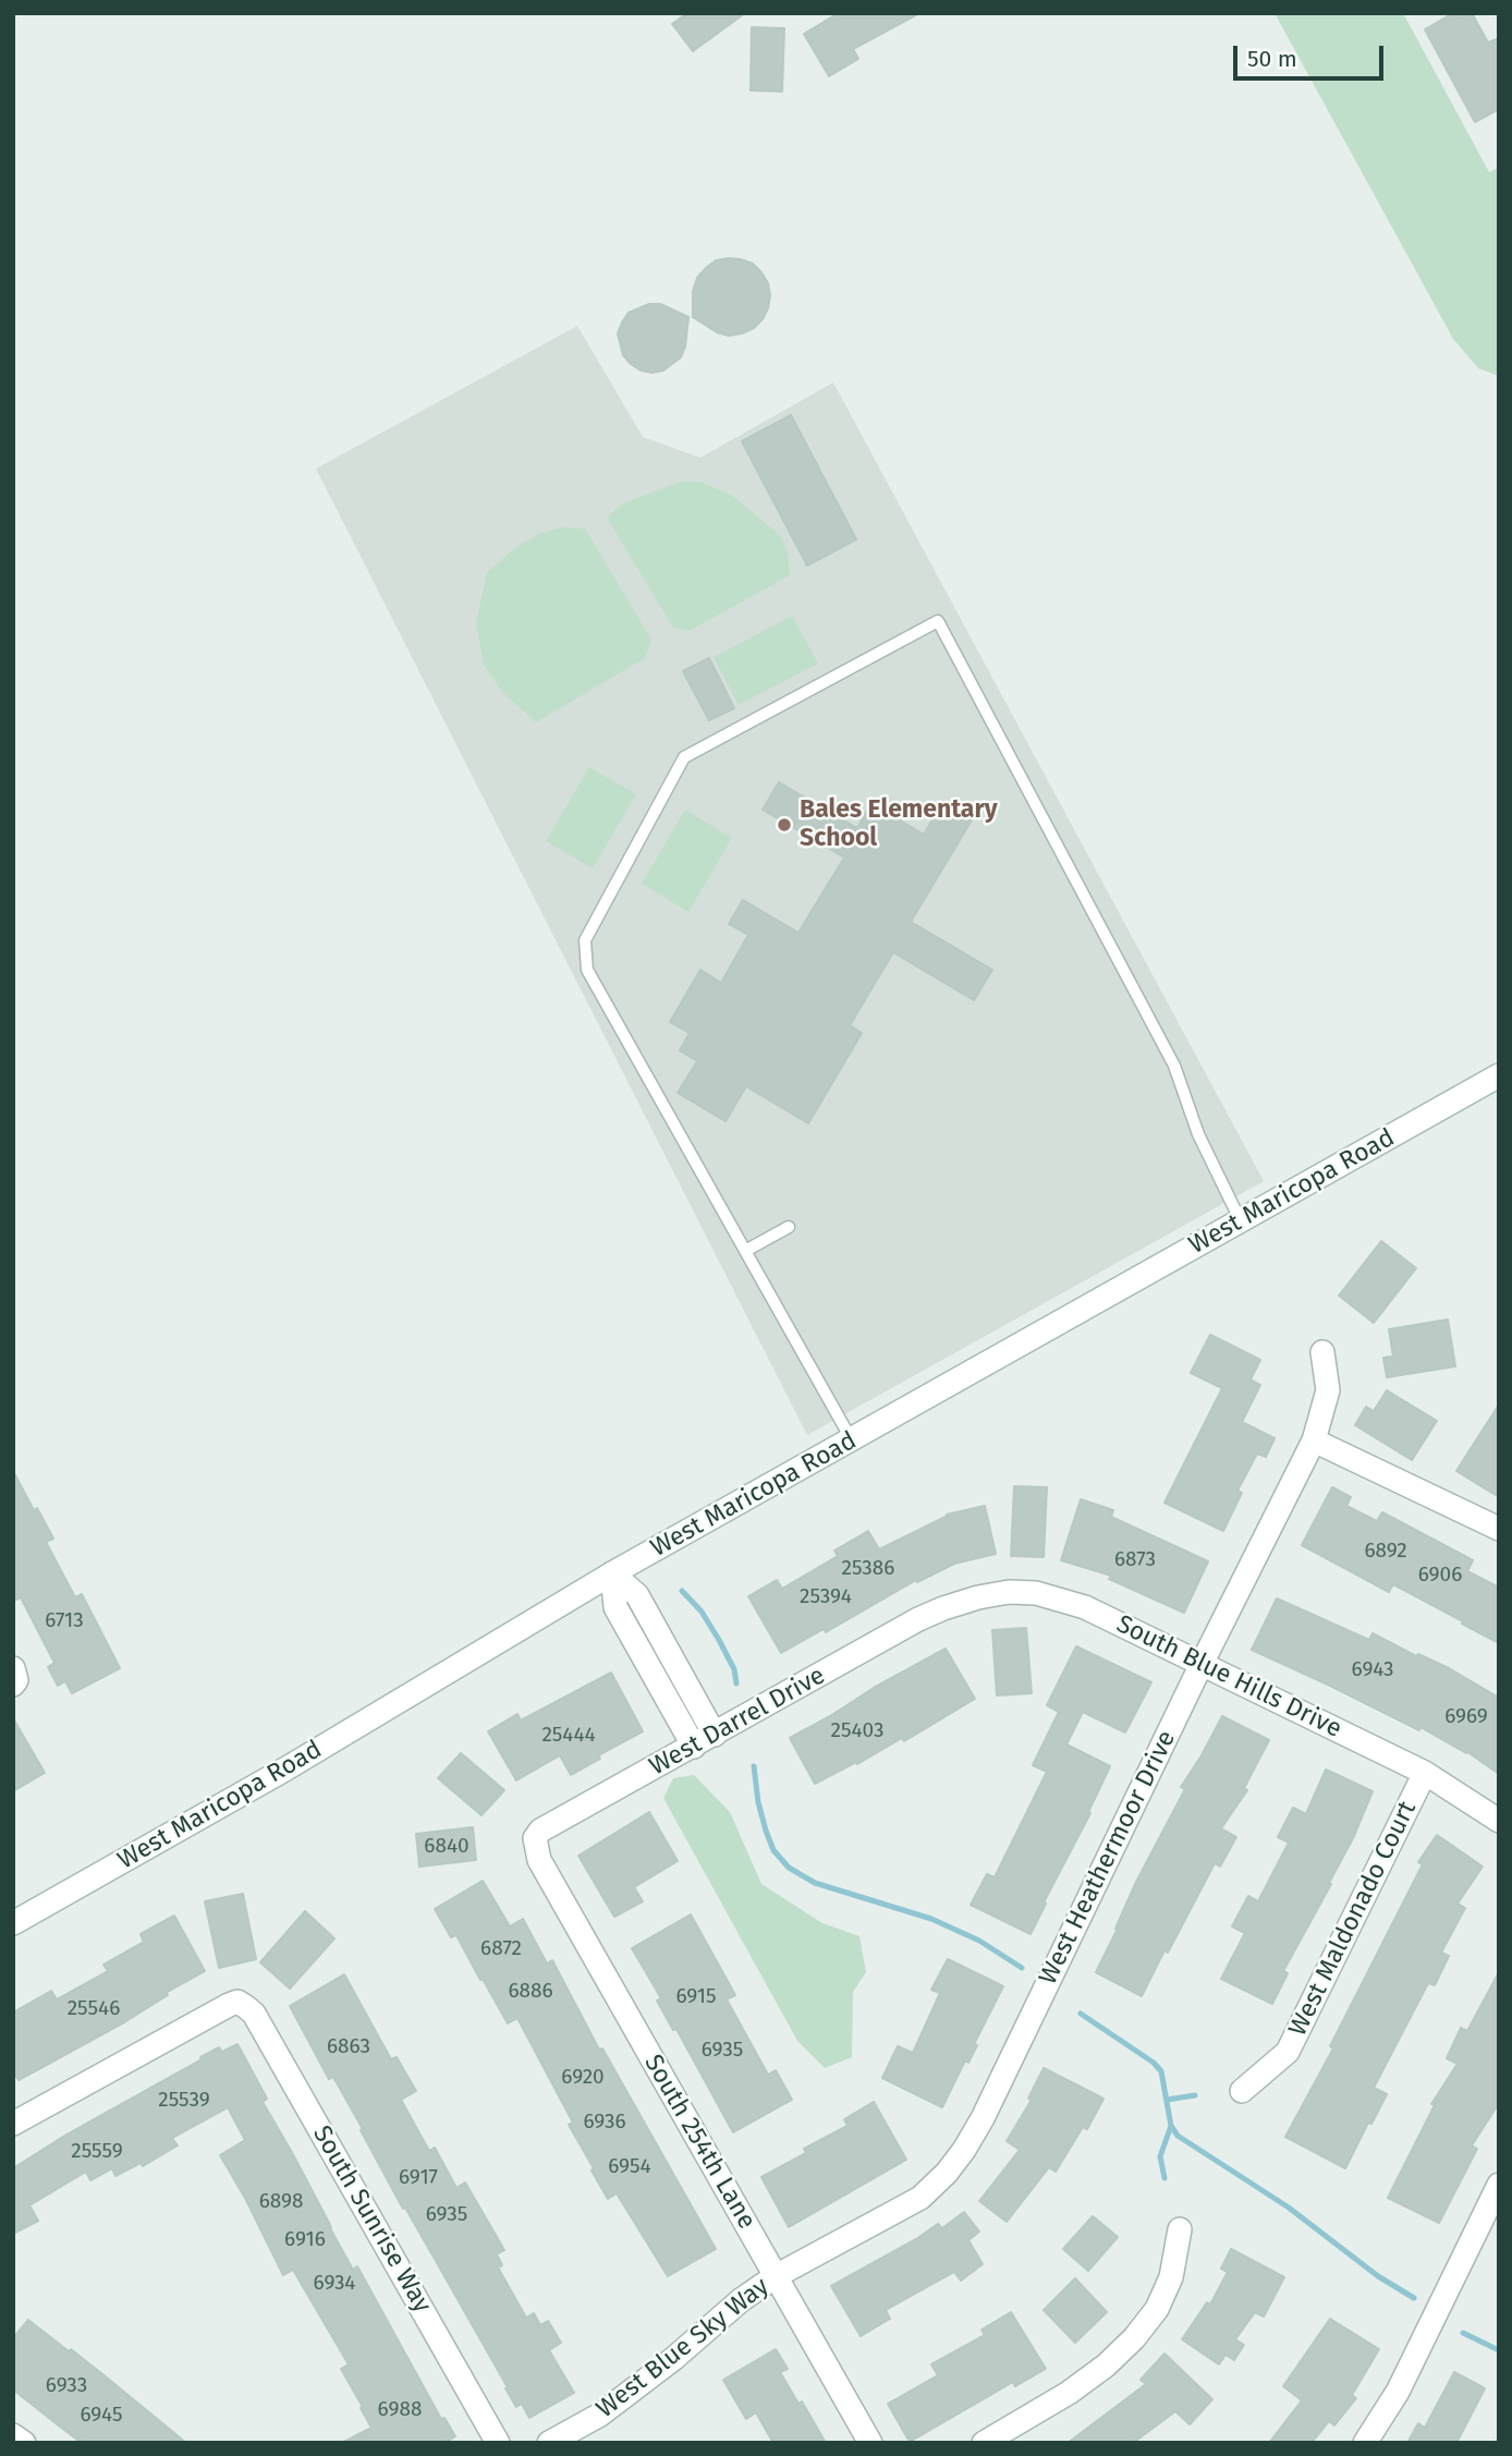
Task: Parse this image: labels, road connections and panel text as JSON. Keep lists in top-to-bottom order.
{
  "streets": {
    "street": [
      "West Maricopa Road",
      "South Blue Hills Drive",
      "West Darrel Drive",
      "West Heathermoor Drive",
      "West Maldonado Court",
      "South 254th Lane",
      "South Sunrise Way",
      "West Blue Sky Way"
    ]
  },
  "crossings": [
    ["South Blue Hills Drive", "West Darrel Drive"],
    ["South Blue Hills Drive", "West Heathermoor Drive"],
    ["South Blue Hills Drive", "West Maldonado Court"],
    ["West Darrel Drive", "South 254th Lane"],
    ["West Heathermoor Drive", "South 254th Lane"],
    ["West Heathermoor Drive", "West Blue Sky Way"],
    ["South 254th Lane", "West Blue Sky Way"]
  ],
  "places": ["Bales Elementary School"],
  "house_numbers": [
    "6892",
    "6873",
    "25386",
    "6906",
    "25394",
    "6713",
    "6943",
    "6969",
    "25403",
    "25444",
    "6840",
    "6872",
    "6886",
    "6915",
    "25546",
    "6863",
    "6935",
    "6920",
    "25539",
    "6936",
    "25559",
    "6954",
    "6917",
    "6898",
    "6935",
    "6916",
    "6934",
    "6933",
    "6988",
    "6945"
  ],
  "scale_bar": "50 m"
}
